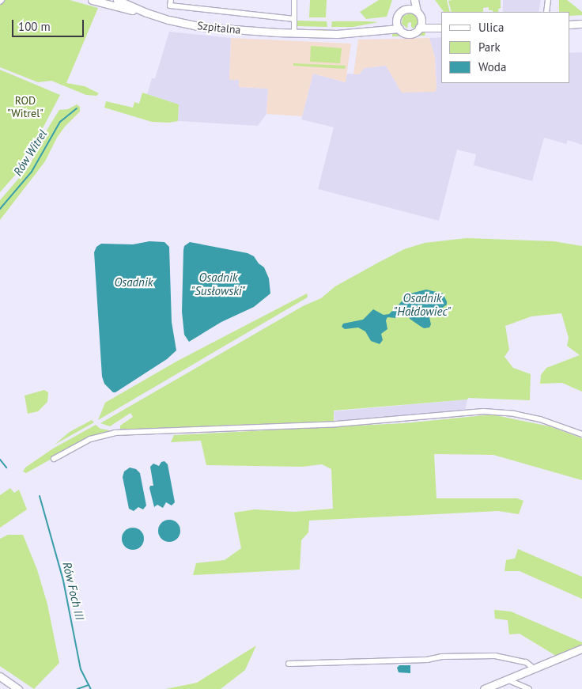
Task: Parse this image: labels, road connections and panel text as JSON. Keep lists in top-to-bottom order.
{
  "streets": {
    "street": ["Szpitalna"]
  },
  "water": [
    "Rów Witrel",
    "Osadnik \"Susłowski\"",
    "Osadnik",
    "Osadnik \"Hałdowiec\"",
    "Rów Foch III"
  ],
  "parks": ["ROD \"Witrel\""],
  "legend": ["Ulica", "Park", "Woda"],
  "scale_bar": "100 m"
}
